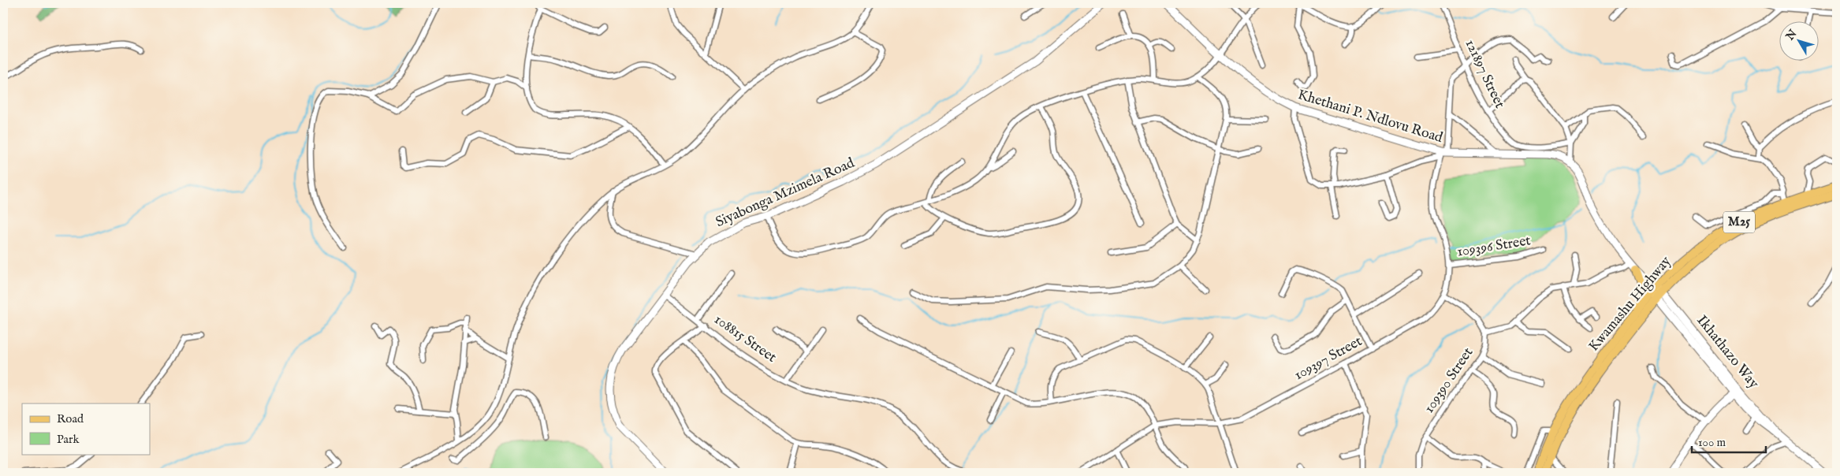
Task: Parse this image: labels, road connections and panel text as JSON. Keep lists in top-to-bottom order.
{
  "streets": {
    "main road": ["M25", "Kwamashu Highway"],
    "street": [
      "121897 Street",
      "Khethani P. Ndlovu Road",
      "Siyabonga Mzimela Road",
      "109396 Street",
      "108815 Street",
      "Ikhathazo Way",
      "109397 Street",
      "109390 Street"
    ]
  },
  "crossings": [
    ["121897 Street", "109397 Street"],
    ["Khethani P. Ndlovu Road", "109397 Street"],
    ["Siyabonga Mzimela Road", "108815 Street"],
    ["109396 Street", "109397 Street"],
    ["Kwamashu Highway", "Ikhathazo Way"]
  ],
  "legend": ["Road", "Park"],
  "scale_bar": "100 m",
  "north": "top left"
}
